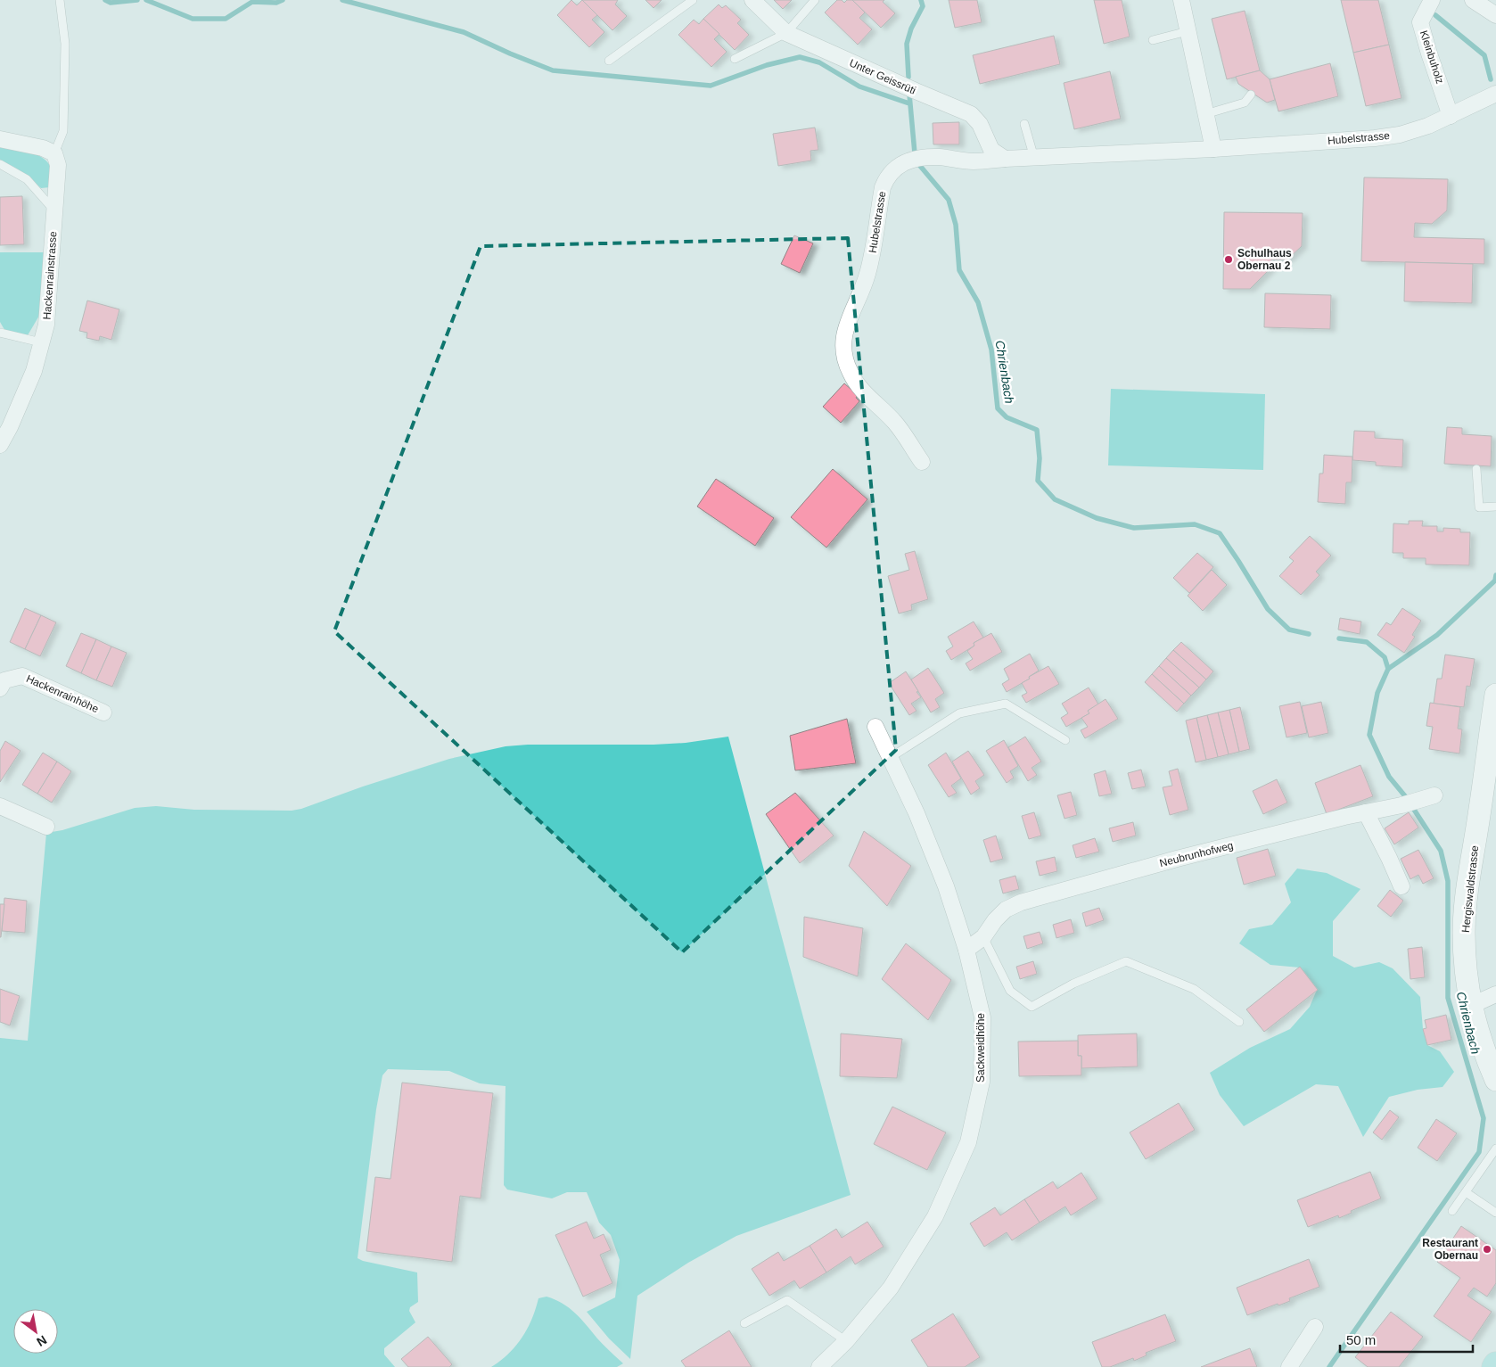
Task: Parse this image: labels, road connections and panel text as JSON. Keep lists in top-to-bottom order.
{
  "streets": {
    "street": [
      "Kleinbuholz",
      "Unter Geissrüti",
      "Hubelstrasse",
      "Hackenrainstrasse",
      "Hackenrainhöhe",
      "Neubrunhofweg",
      "Hergiswaldstrasse",
      "Sackweidhöhe"
    ]
  },
  "crossings": [
    ["Kleinbuholz", "Hubelstrasse"],
    ["Unter Geissrüti", "Hubelstrasse"],
    ["Neubrunhofweg", "Sackweidhöhe"]
  ],
  "water": ["Chrienbach"],
  "places": ["Schulhaus Obernau 2", "Restaurant Obernau"],
  "scale_bar": "50 m",
  "north": "bottom right"
}
